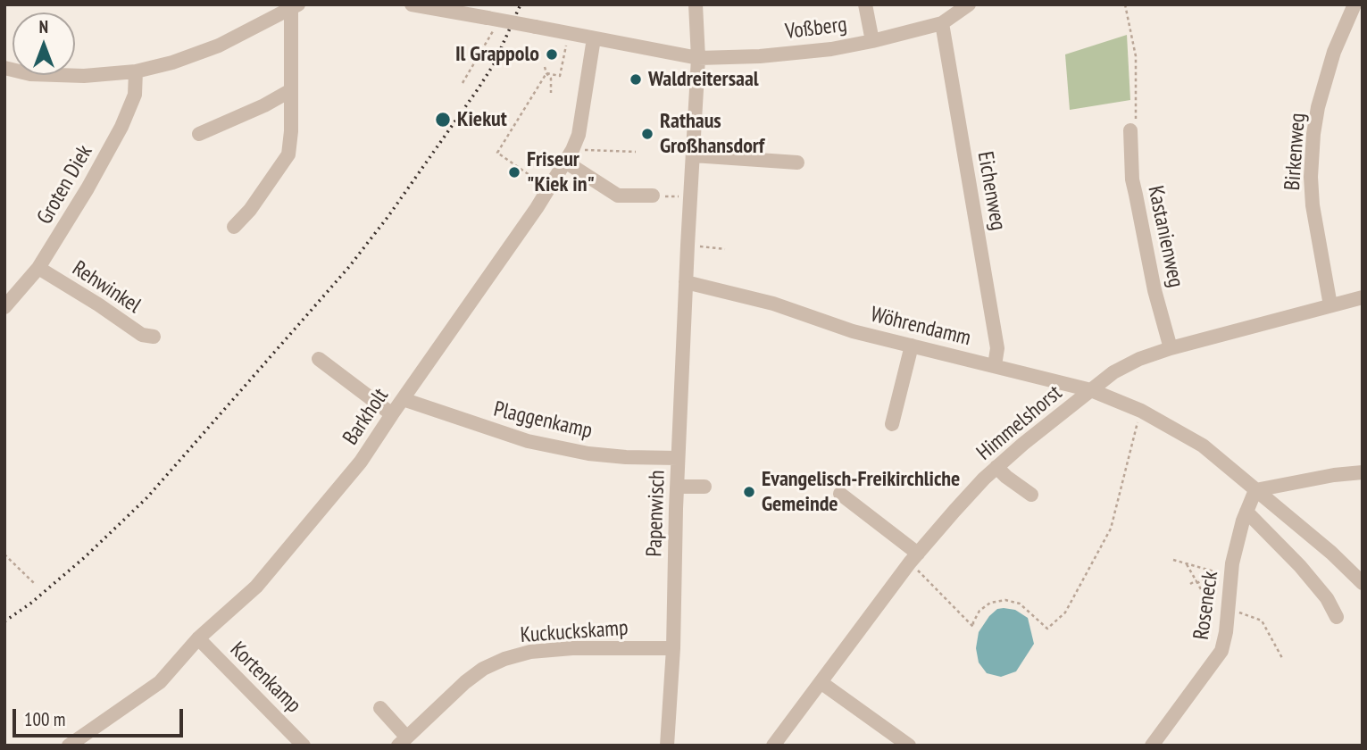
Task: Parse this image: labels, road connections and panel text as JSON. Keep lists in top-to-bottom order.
{
  "streets": {
    "street": [
      "Voßberg",
      "Birkenweg",
      "Groten Diek",
      "Eichenweg",
      "Kastanienweg",
      "Rehwinkel",
      "Wöhrendamm",
      "Barkholt",
      "Plaggenkamp",
      "Himmelshorst",
      "Papenwisch",
      "Roseneck",
      "Kuckuckskamp",
      "Kortenkamp"
    ]
  },
  "crossings": [
    ["Voßberg", "Eichenweg"],
    ["Voßberg", "Barkholt"],
    ["Birkenweg", "Himmelshorst"],
    ["Groten Diek", "Rehwinkel"],
    ["Eichenweg", "Wöhrendamm"],
    ["Kastanienweg", "Himmelshorst"],
    ["Wöhrendamm", "Himmelshorst"],
    ["Wöhrendamm", "Papenwisch"],
    ["Wöhrendamm", "Roseneck"],
    ["Barkholt", "Plaggenkamp"],
    ["Barkholt", "Kortenkamp"],
    ["Plaggenkamp", "Papenwisch"],
    ["Papenwisch", "Kuckuckskamp"]
  ],
  "places": [
    "Il Grappolo",
    "Waldreitersaal",
    "Kiekut",
    "Rathaus Großhansdorf",
    "Friseur \"Kiek in\"",
    "Evangelisch-Freikirchliche Gemeinde"
  ],
  "scale_bar": "100 m",
  "north": "top"
}
